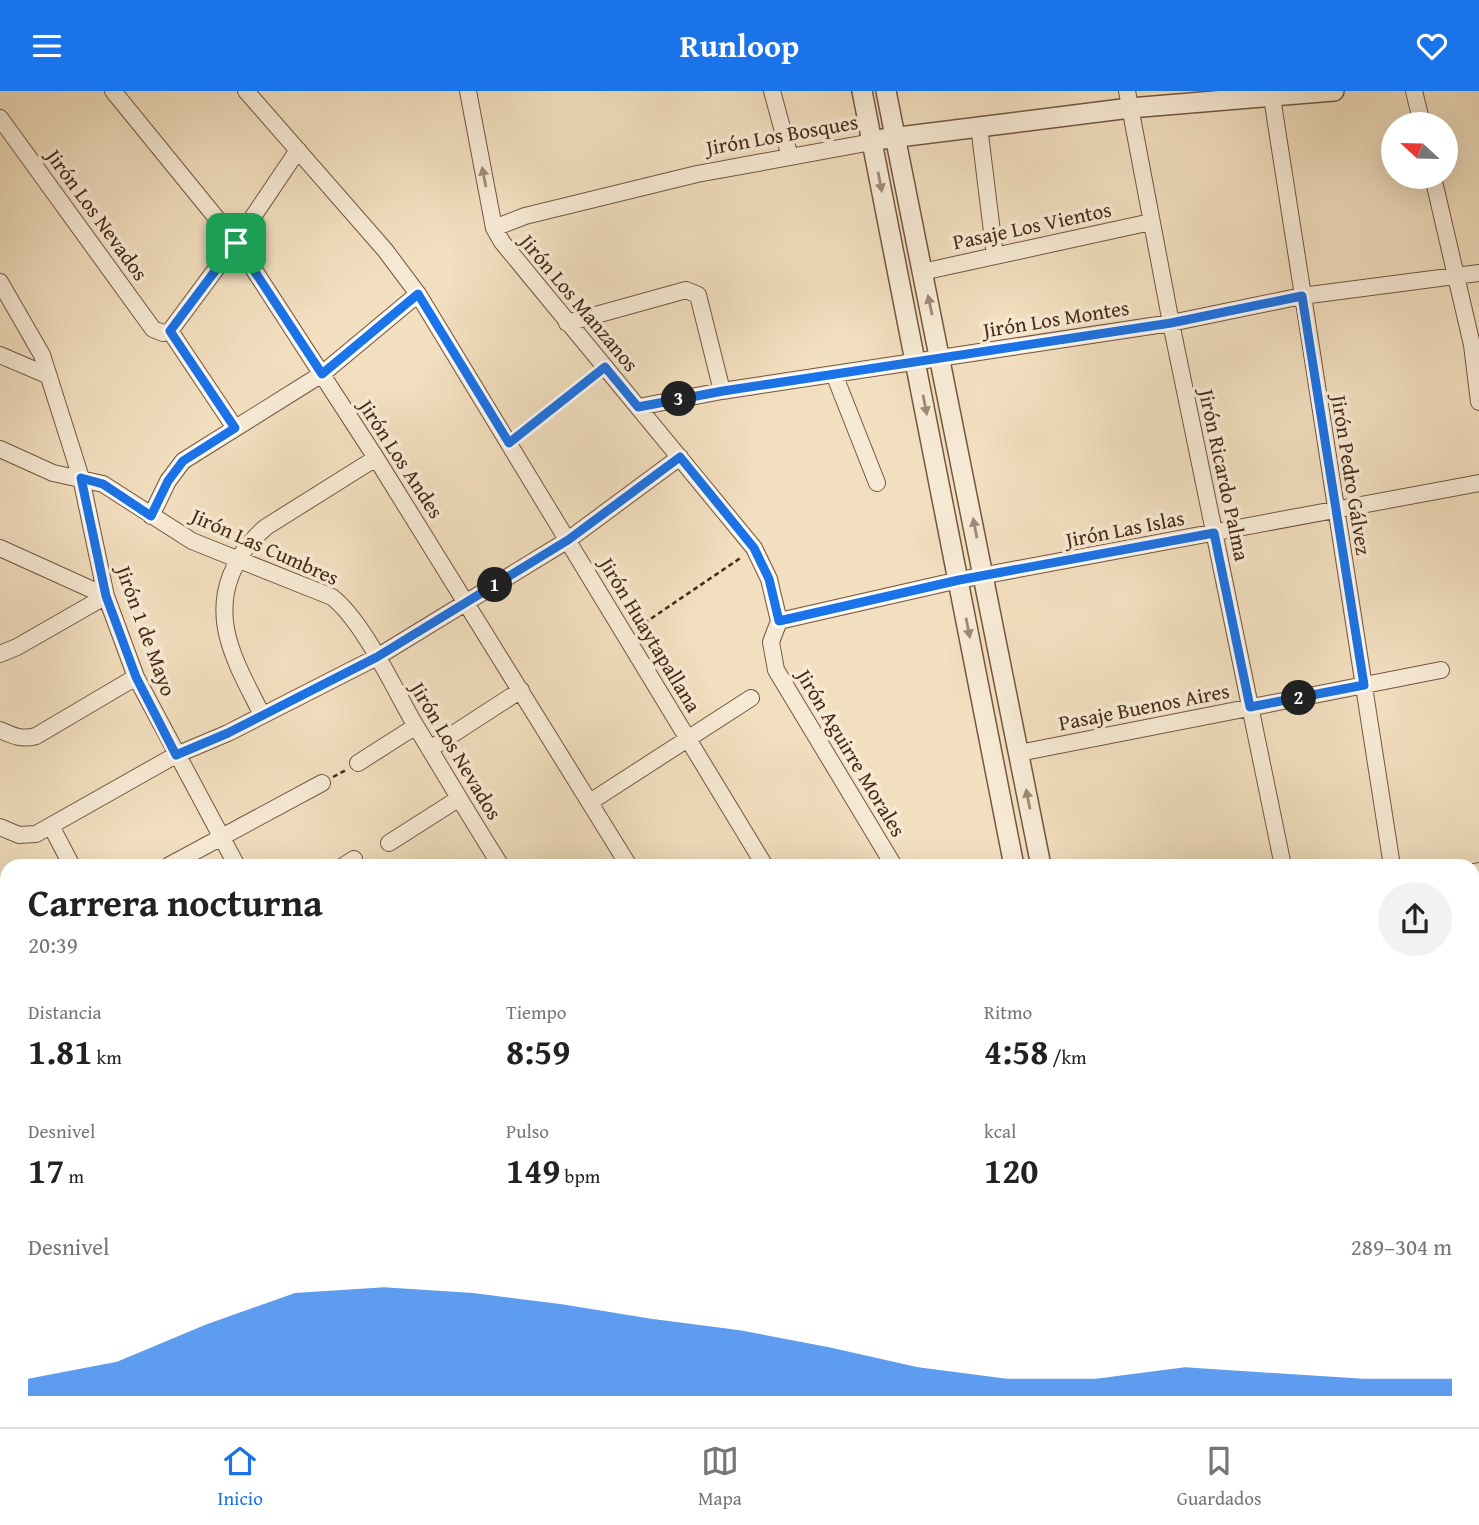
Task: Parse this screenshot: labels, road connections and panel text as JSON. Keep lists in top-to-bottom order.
{
  "streets": {
    "street": [
      "Jirón Los Bosques",
      "Jirón Los Nevados",
      "Pasaje Los Vientos",
      "Jirón Los Manzanos",
      "Jirón Los Montes",
      "Jirón Los Andes",
      "Jirón Ricardo Palma",
      "Jirón Pedro Gálvez",
      "Jirón Las Islas",
      "Jirón Las Cumbres",
      "Jirón 1 de Mayo",
      "Jirón Huaytapallana",
      "Pasaje Buenos Aires",
      "Jirón Aguirre Morales"
    ]
  },
  "crossings": [
    ["Jirón Los Bosques", "Jirón Los Manzanos"],
    ["Jirón Los Bosques", "Jirón Ricardo Palma"],
    ["Jirón Los Bosques", "Jirón Pedro Gálvez"],
    ["Jirón Los Nevados", "Jirón Las Cumbres"],
    ["Pasaje Los Vientos", "Jirón Ricardo Palma"],
    ["Jirón Los Manzanos", "Jirón Los Montes"],
    ["Jirón Los Manzanos", "Jirón Las Islas"],
    ["Jirón Los Manzanos", "Jirón Aguirre Morales"],
    ["Jirón Los Montes", "Jirón Ricardo Palma"],
    ["Jirón Los Montes", "Jirón Pedro Gálvez"],
    ["Jirón Ricardo Palma", "Jirón Las Islas"],
    ["Jirón Ricardo Palma", "Pasaje Buenos Aires"],
    ["Jirón Pedro Gálvez", "Jirón Las Islas"],
    ["Jirón Pedro Gálvez", "Pasaje Buenos Aires"],
    ["Jirón Las Islas", "Jirón Aguirre Morales"],
    ["Jirón Las Cumbres", "Jirón 1 de Mayo"]
  ],
  "north": "left",
  "page": {
    "header": "Runloop",
    "pins": ["3", "1", "2"],
    "heading": ["Carrera nocturna", "20:39"],
    "stats": [
      ["Distancia", "1.81 km"],
      ["Tiempo", "8:59"],
      ["Ritmo", "4:58 /km"],
      ["Desnivel", "17 m"],
      ["Pulso", "149 bpm"],
      ["kcal", "120"]
    ],
    "chart": ["Desnivel", "289–304 m"],
    "tabs": ["Inicio", "Mapa", "Guardados"]
  }
}
